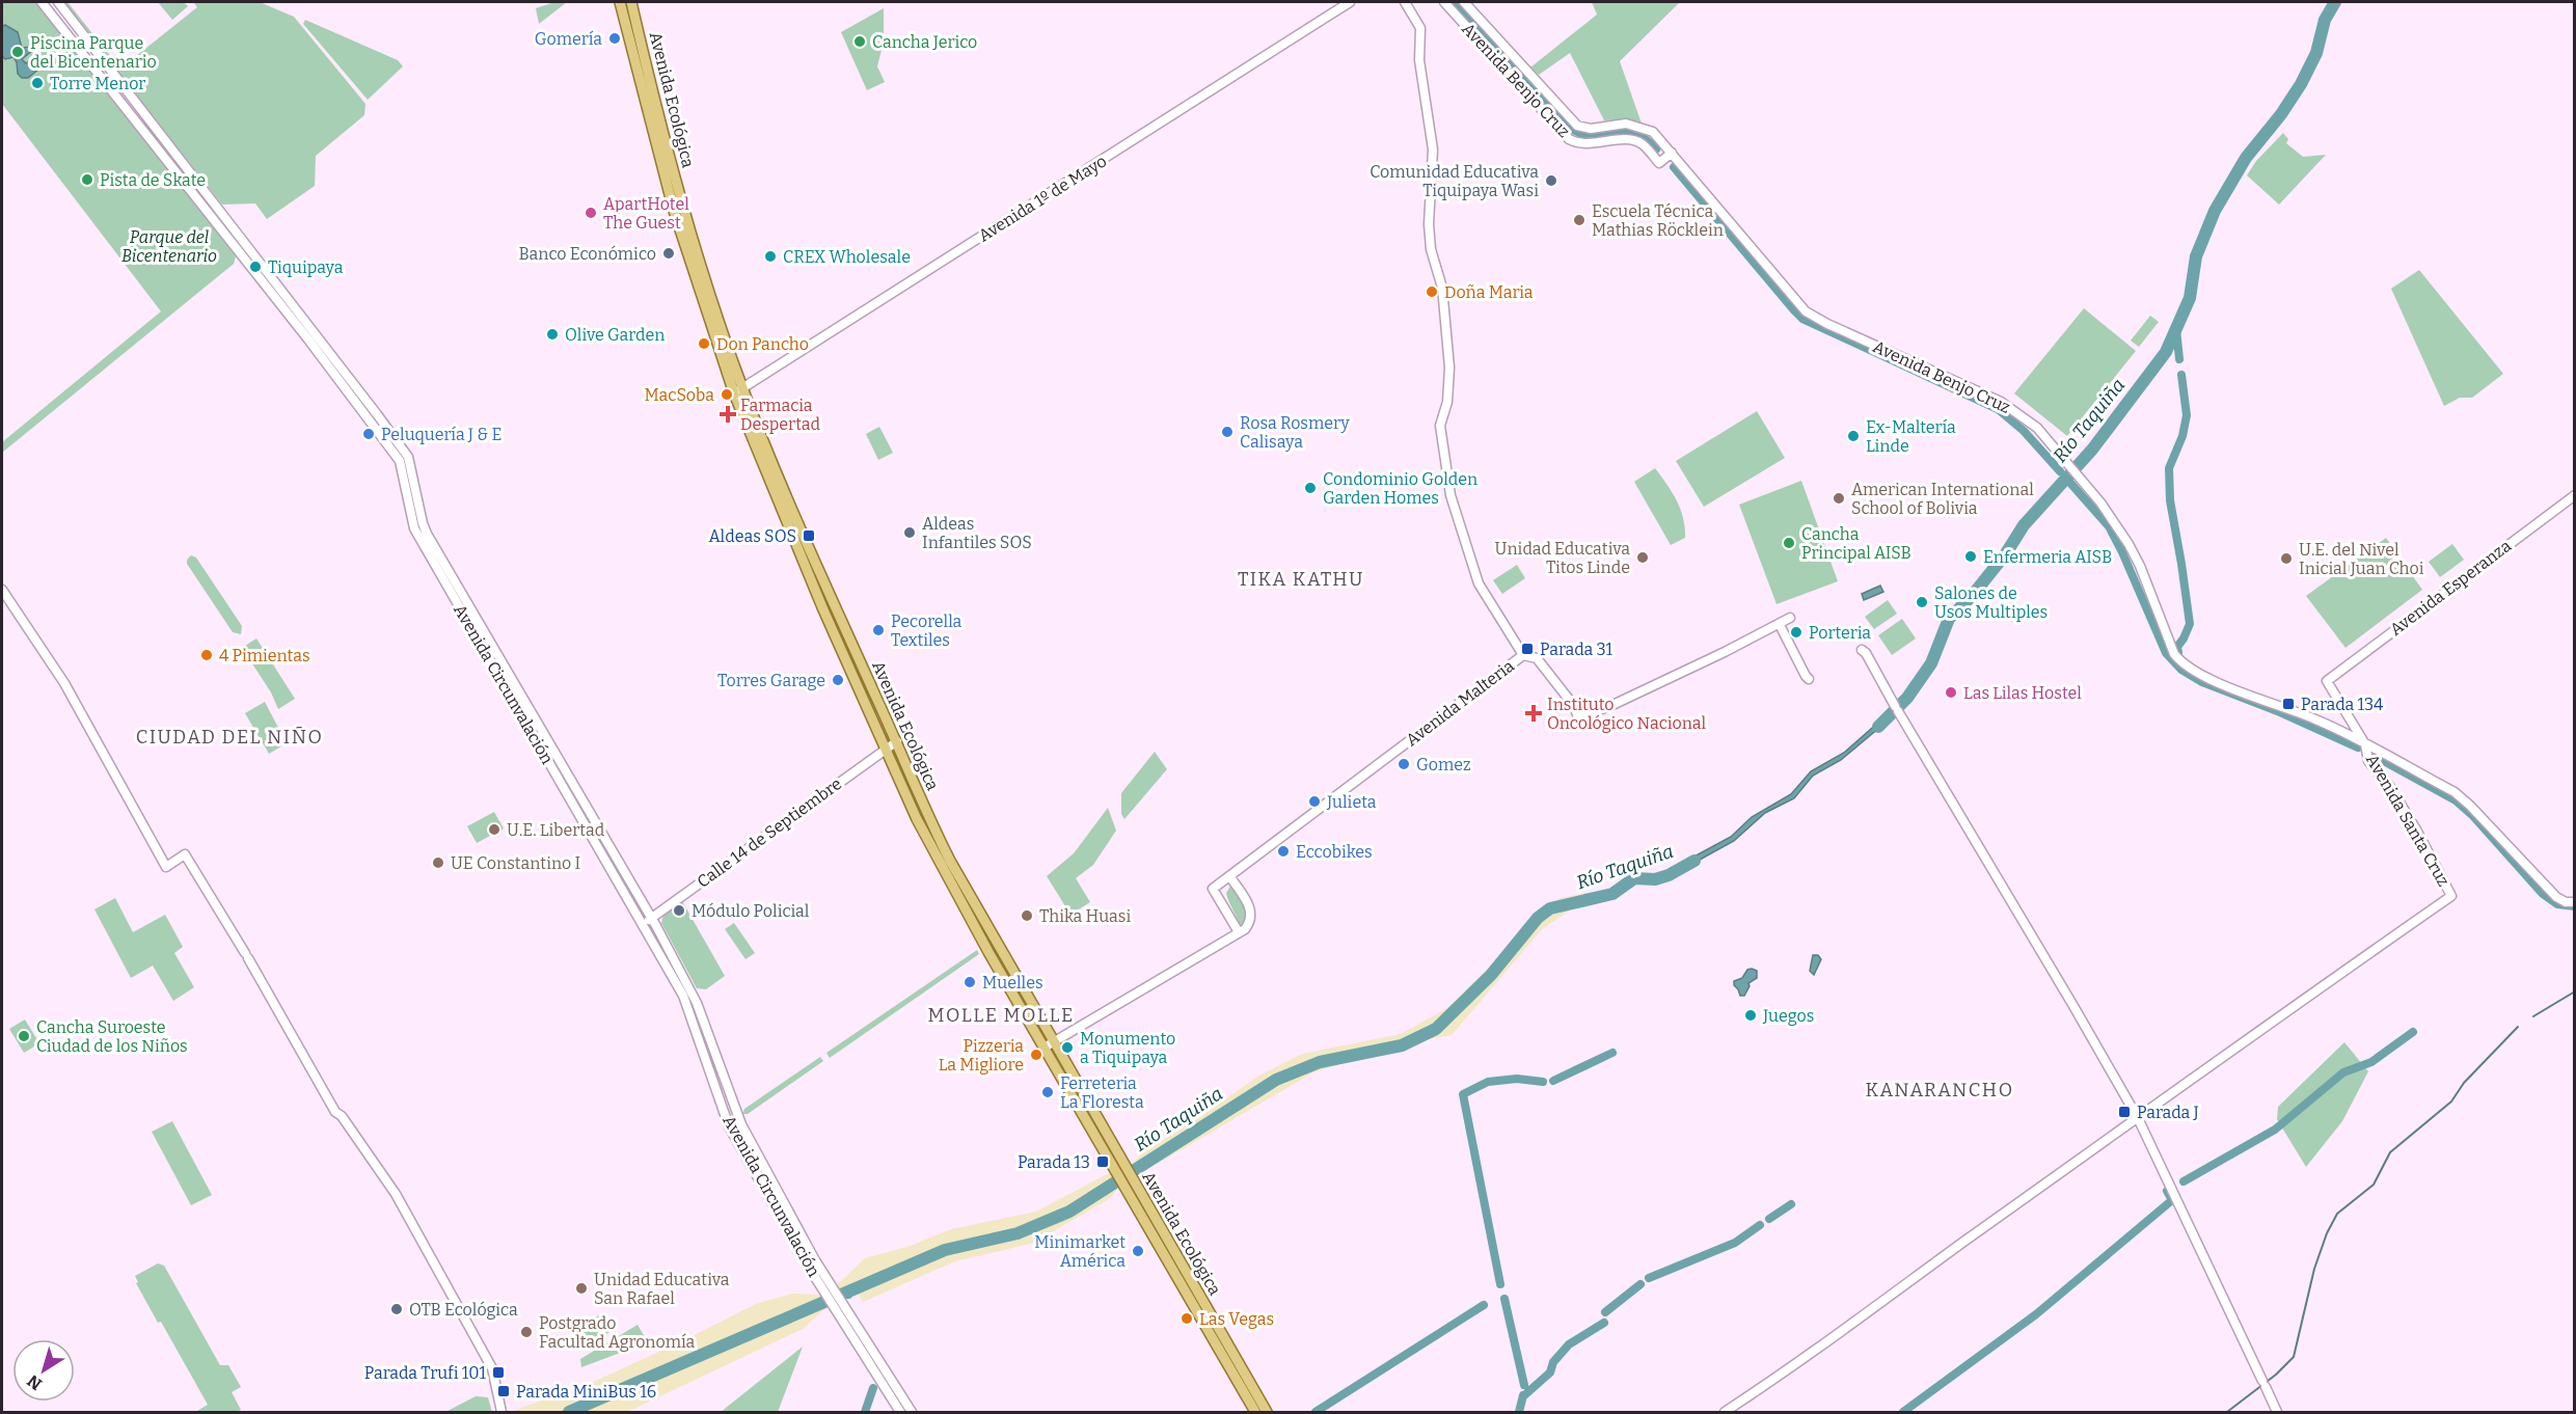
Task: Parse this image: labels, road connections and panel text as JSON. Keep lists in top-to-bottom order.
{
  "streets": {
    "main road": ["Avenida Ecológica"],
    "street": [
      "Avenida Benjo Cruz",
      "Avenida 1º de Mayo",
      "Avenida Esperanza",
      "Avenida Circunvalación",
      "Avenida Malteria",
      "Avenida Santa Cruz",
      "Calle 14 de Septiembre"
    ]
  },
  "crossings": [
    ["Avenida Benjo Cruz", "Avenida Santa Cruz"],
    ["Avenida Ecológica", "Avenida 1º de Mayo"],
    ["Avenida Ecológica", "Calle 14 de Septiembre"],
    ["Avenida Esperanza", "Avenida Santa Cruz"],
    ["Avenida Circunvalación", "Calle 14 de Septiembre"]
  ],
  "districts": [
    "TIKA KATHU",
    "CIUDAD DEL NIÑO",
    "MOLLE MOLLE",
    "KANARANCHO"
  ],
  "water": ["Río Taquiña"],
  "parks": ["Parque del Bicentenario"],
  "places": {
    "other": [
      "Gomería",
      "Cancha Jerico",
      "Piscina Parque del Bicentenario",
      "Torre Menor",
      "Pista de Skate",
      "Comunidad Educativa Tiquipaya Wasi",
      "ApartHotel The Guest",
      "Escuela Técnica Mathias Röcklein",
      "Banco Económico",
      "CREX Wholesale",
      "Tiquipaya",
      "Doña Maria",
      "Olive Garden",
      "Don Pancho",
      "MacSoba",
      "Rosa Rosmery Calisaya",
      "Peluquería J & E",
      "Ex-Maltería Linde",
      "Condominio Golden Garden Homes",
      "American International School of Bolivia",
      "Aldeas Infantiles SOS",
      "Cancha Principal AISB",
      "Enfermeria AISB",
      "Unidad Educativa Titos Linde",
      "U.E. del Nivel Inicial Juan Choi",
      "Salones de Usos Multiples",
      "Pecorella Textiles",
      "Porteria",
      "4 Pimientas",
      "Torres Garage",
      "Las Lilas Hostel",
      "Gomez",
      "Julieta",
      "U.E. Libertad",
      "Eccobikes",
      "UE Constantino I",
      "Módulo Policial",
      "Thika Huasi",
      "Muelles",
      "Juegos",
      "Cancha Suroeste Ciudad de los Niños",
      "Monumento a Tiquipaya",
      "Pizzeria La Migliore",
      "Ferreteria La Floresta",
      "Minimarket América",
      "Unidad Educativa San Rafael",
      "OTB Ecológica",
      "Las Vegas",
      "Postgrado Facultad Agronomía"
    ],
    "health": ["Farmacia Despertad", "Instituto Oncológico Nacional"],
    "transit": [
      "Aldeas SOS",
      "Parada 31",
      "Parada 134",
      "Parada J",
      "Parada 13",
      "Parada Trufi 101",
      "Parada MiniBus 16"
    ]
  },
  "north": "bottom left"
}
